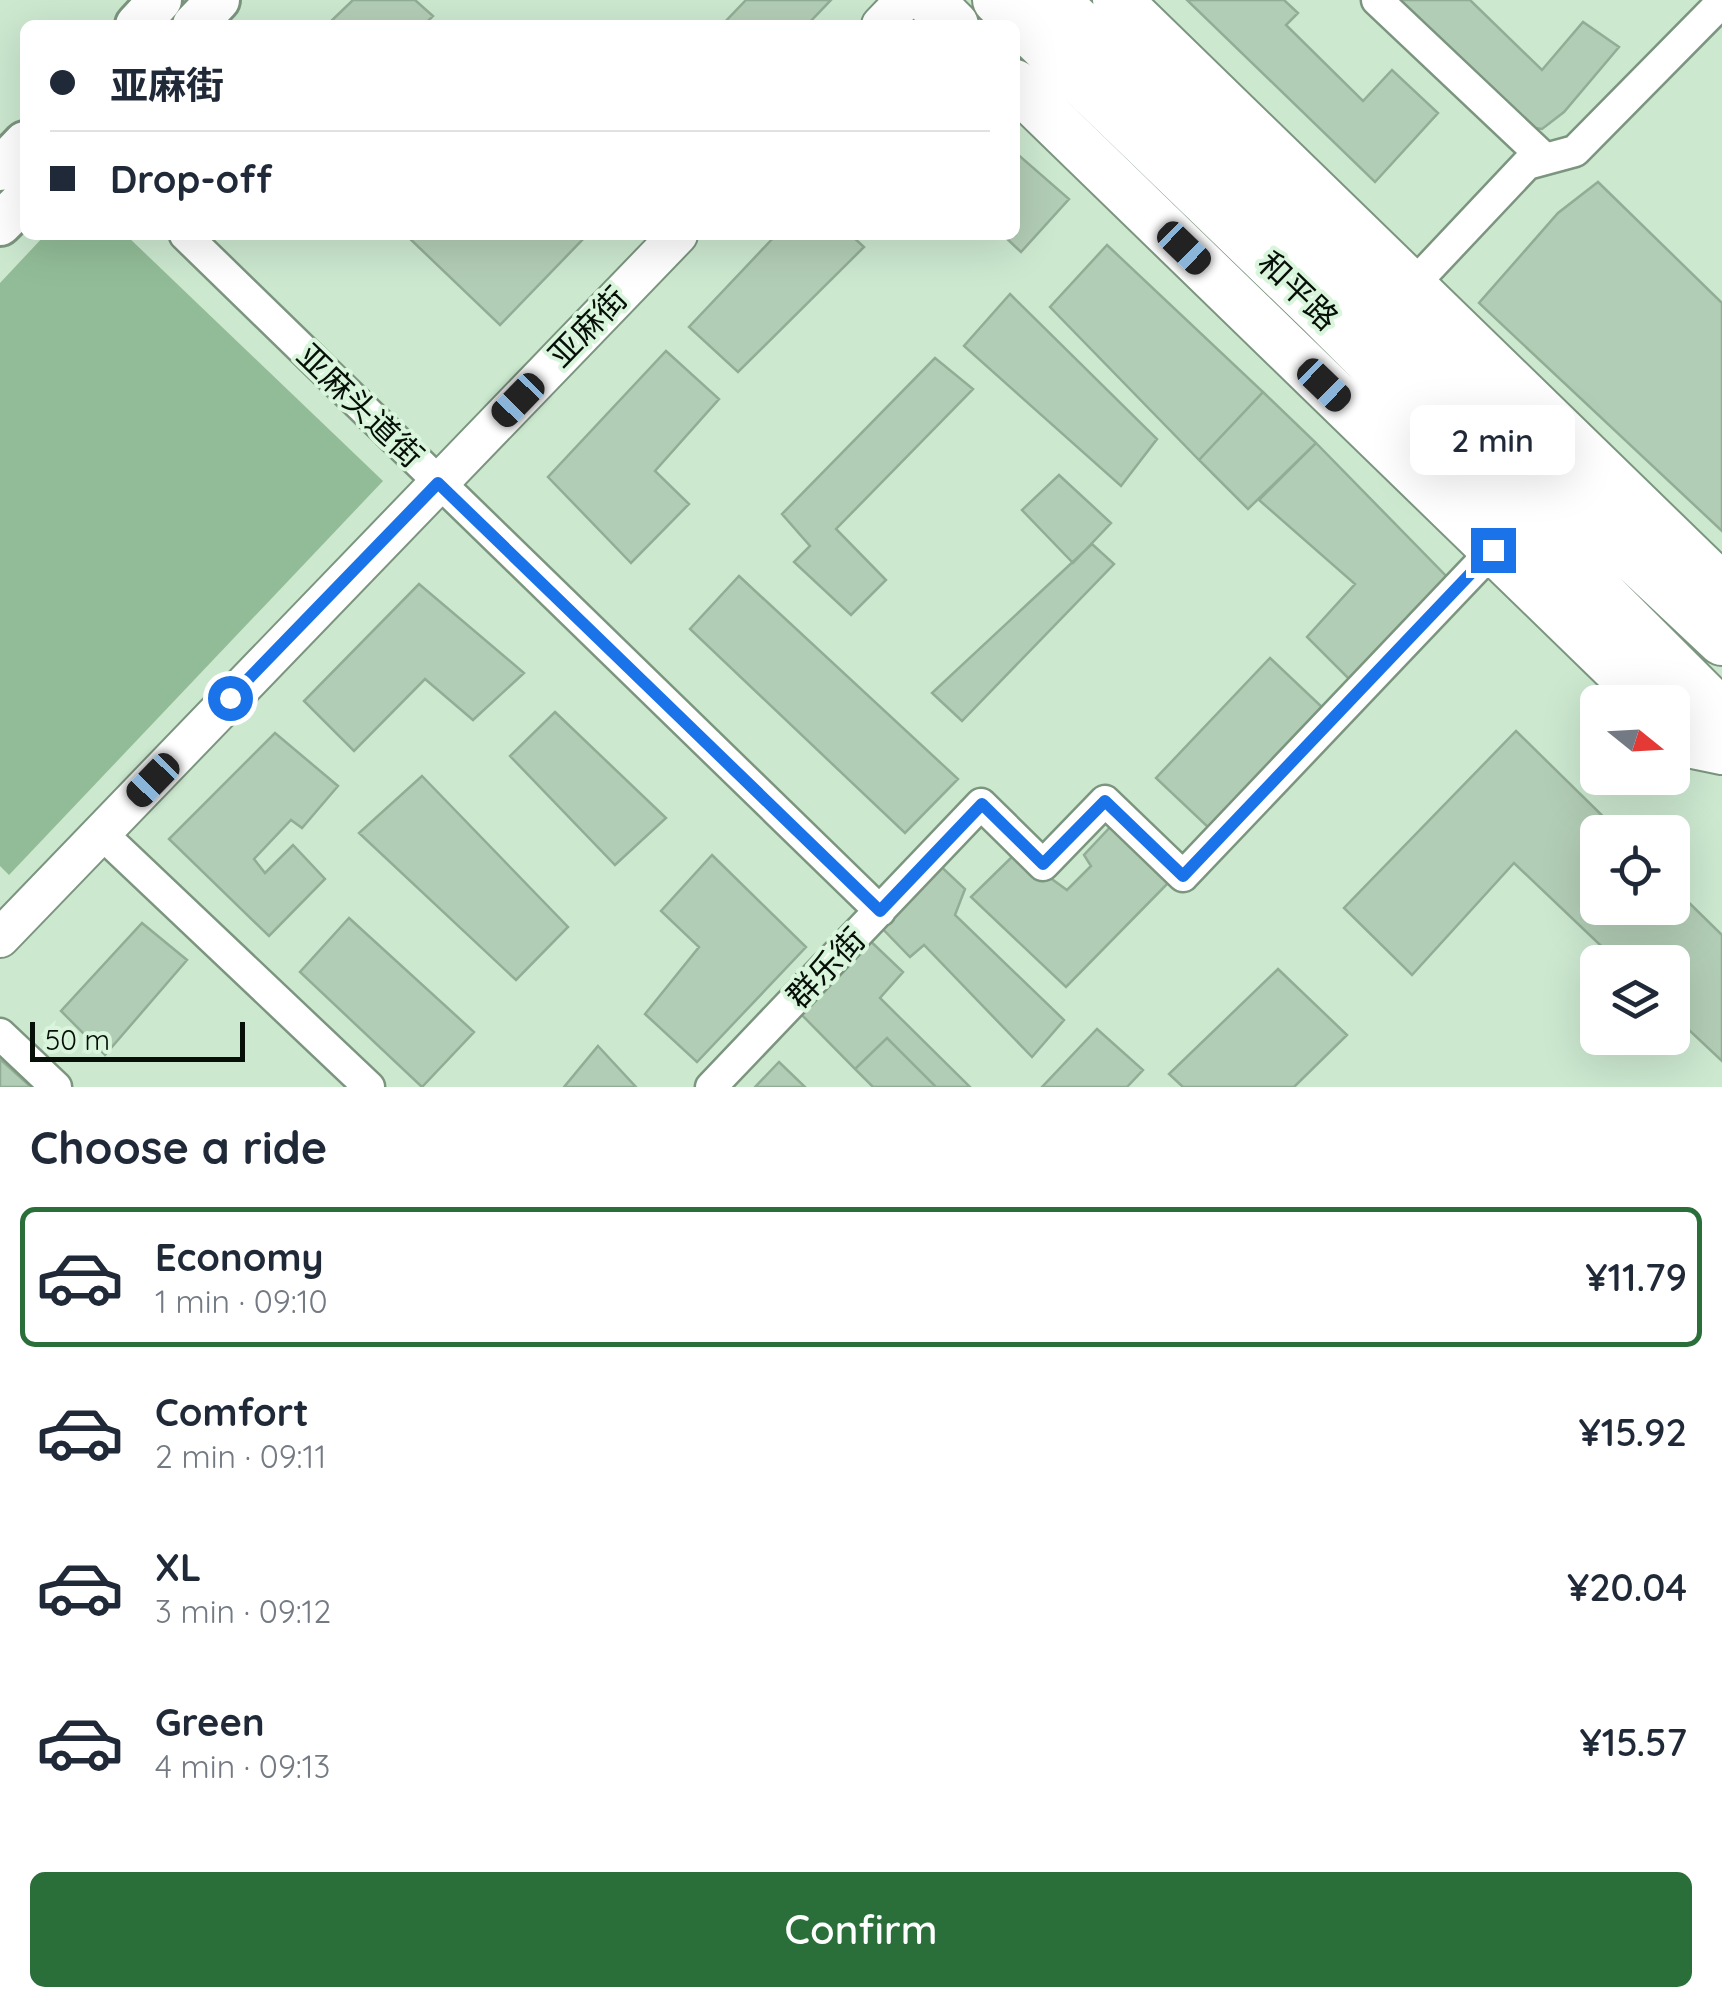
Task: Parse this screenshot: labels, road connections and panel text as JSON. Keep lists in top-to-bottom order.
{
  "streets": {
    "main road": ["和平路"],
    "street": ["亚麻街", "亚麻头道街", "群乐街"]
  },
  "crossings": [
    ["和平路", "群乐街"],
    ["亚麻街", "亚麻头道街"],
    ["亚麻头道街", "群乐街"]
  ],
  "scale_bar": "50 m",
  "north": "right",
  "page": {
    "banner": ["亚麻街", "Drop-off"],
    "bubble": "2 min",
    "scale": "50 m",
    "heading": "Choose a ride",
    "list": [
      {
        "name": "Economy",
        "note": "1 min · 09:10",
        "value": "¥11.79"
      },
      {
        "name": "Comfort",
        "note": "2 min · 09:11",
        "value": "¥15.92"
      },
      {
        "name": "XL",
        "note": "3 min · 09:12",
        "value": "¥20.04"
      },
      {
        "name": "Green",
        "note": "4 min · 09:13",
        "value": "¥15.57"
      }
    ],
    "buttons": "Confirm"
  }
}
